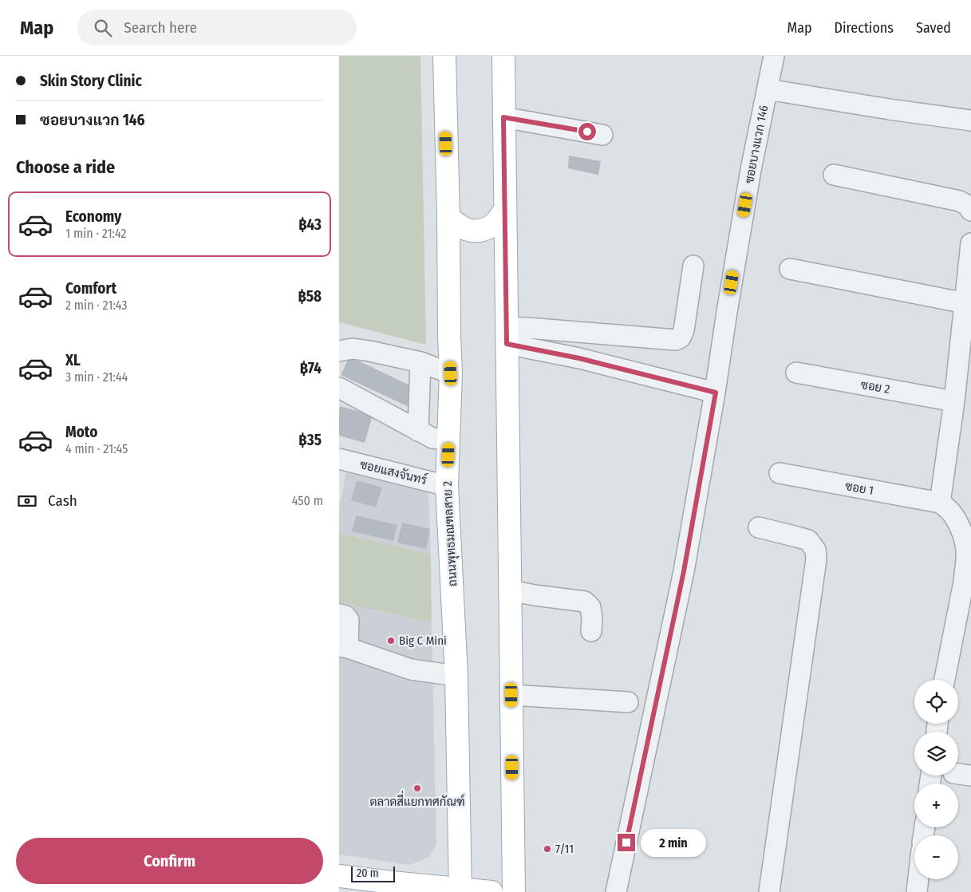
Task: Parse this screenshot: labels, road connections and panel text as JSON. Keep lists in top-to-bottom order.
{
  "streets": {
    "main road": ["ถนนพุทธมณฑลสาย 2"],
    "street": [
      "ซอยบางแวก 146",
      "ซอย 2",
      "ซอยแสงจันทร์",
      "ซอย 1"
    ]
  },
  "crossings": [
    ["ซอยแสงจันทร์", "ถนนพุทธมณฑลสาย 2"]
  ],
  "places": ["Big C Mini", "ตลาดสี่แยกทศกัณฑ์", "7/11"],
  "scale_bar": "20 m",
  "page": {
    "header": "Map",
    "search": "Search here",
    "nav": ["Map", "Directions", "Saved"],
    "banner": ["Skin Story Clinic", "ซอยบางแวก 146"],
    "heading": "Choose a ride",
    "list": [
      {
        "name": "Economy",
        "note": "1 min · 21:42",
        "value": "฿43"
      },
      {
        "name": "Comfort",
        "note": "2 min · 21:43",
        "value": "฿58"
      },
      {
        "name": "XL",
        "note": "3 min · 21:44",
        "value": "฿74"
      },
      {
        "name": "Moto",
        "note": "4 min · 21:45",
        "value": "฿35"
      }
    ],
    "pay": ["Cash", "450 m"],
    "map_buttons": ["+", "−"],
    "bubble": "2 min",
    "buttons": "Confirm",
    "scale": "20 m"
  }
}
